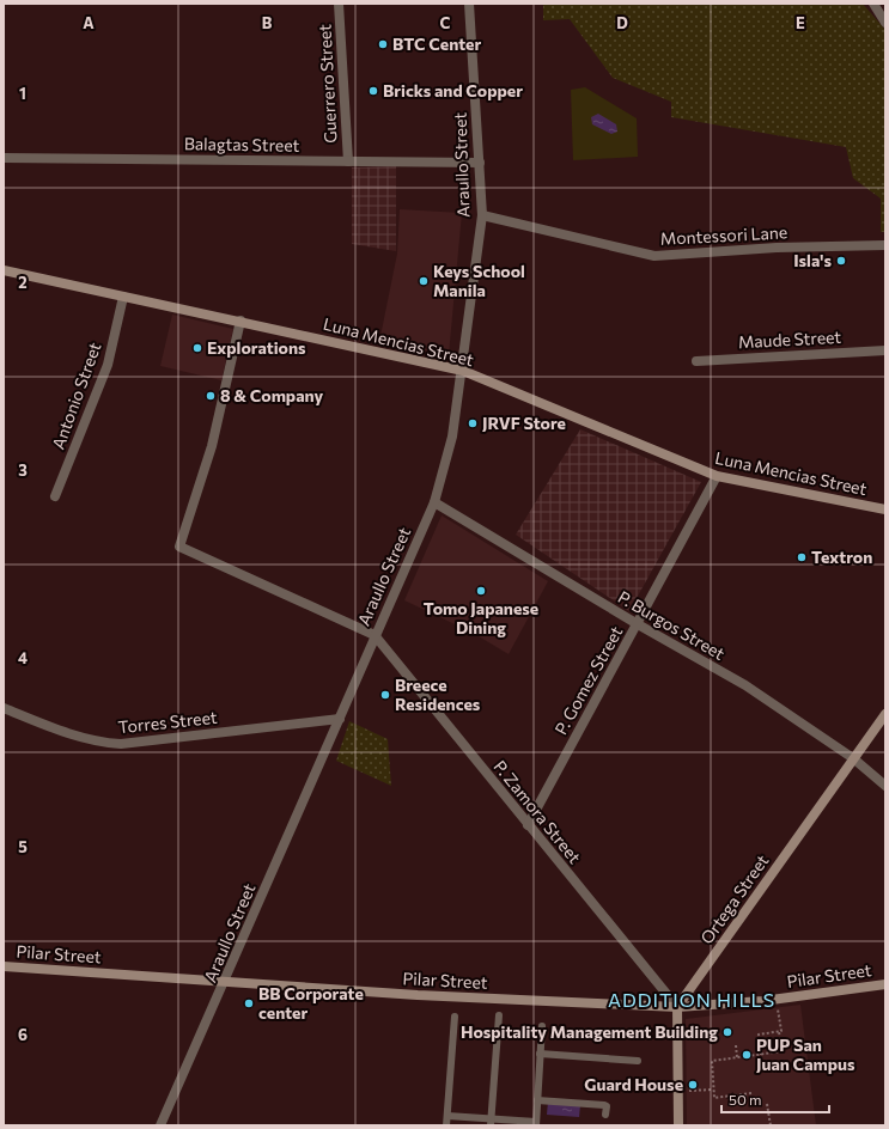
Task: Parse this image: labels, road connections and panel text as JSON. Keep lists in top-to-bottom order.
{
  "streets": {
    "street": [
      "Guerrero Street",
      "Balagtas Street",
      "Araullo Street",
      "Montessori Lane",
      "Maude Street",
      "Luna Mencias Street",
      "Antonio Street",
      "P. Burgos Street",
      "P. Gomez Street",
      "Torres Street",
      "P. Zamora Street",
      "Ortega Street",
      "Pilar Street"
    ]
  },
  "crossings": [
    ["Guerrero Street", "Balagtas Street"],
    ["Balagtas Street", "Araullo Street"],
    ["Araullo Street", "Montessori Lane"],
    ["Araullo Street", "Luna Mencias Street"],
    ["Araullo Street", "P. Burgos Street"],
    ["Araullo Street", "Torres Street"],
    ["Araullo Street", "P. Zamora Street"],
    ["Araullo Street", "Pilar Street"],
    ["Luna Mencias Street", "Antonio Street"],
    ["Luna Mencias Street", "P. Gomez Street"],
    ["P. Burgos Street", "P. Gomez Street"],
    ["P. Burgos Street", "Ortega Street"],
    ["P. Gomez Street", "P. Zamora Street"],
    ["P. Zamora Street", "Ortega Street"],
    ["P. Zamora Street", "Pilar Street"],
    ["Ortega Street", "Pilar Street"]
  ],
  "districts": ["ADDITION HILLS"],
  "places": [
    "BTC Center",
    "Bricks and Copper",
    "Isla's",
    "Keys School Manila",
    "Explorations",
    "8 & Company",
    "JRVF Store",
    "Textron",
    "Tomo Japanese Dining",
    "Breece Residences",
    "BB Corporate center",
    "Hospitality Management Building",
    "PUP San Juan Campus",
    "Guard House"
  ],
  "scale_bar": "50 m",
  "grid": {
    "columns": [
      "A",
      "B",
      "C",
      "D",
      "E"
    ],
    "rows": [
      "1",
      "2",
      "3",
      "4",
      "5",
      "6"
    ]
  }
}
